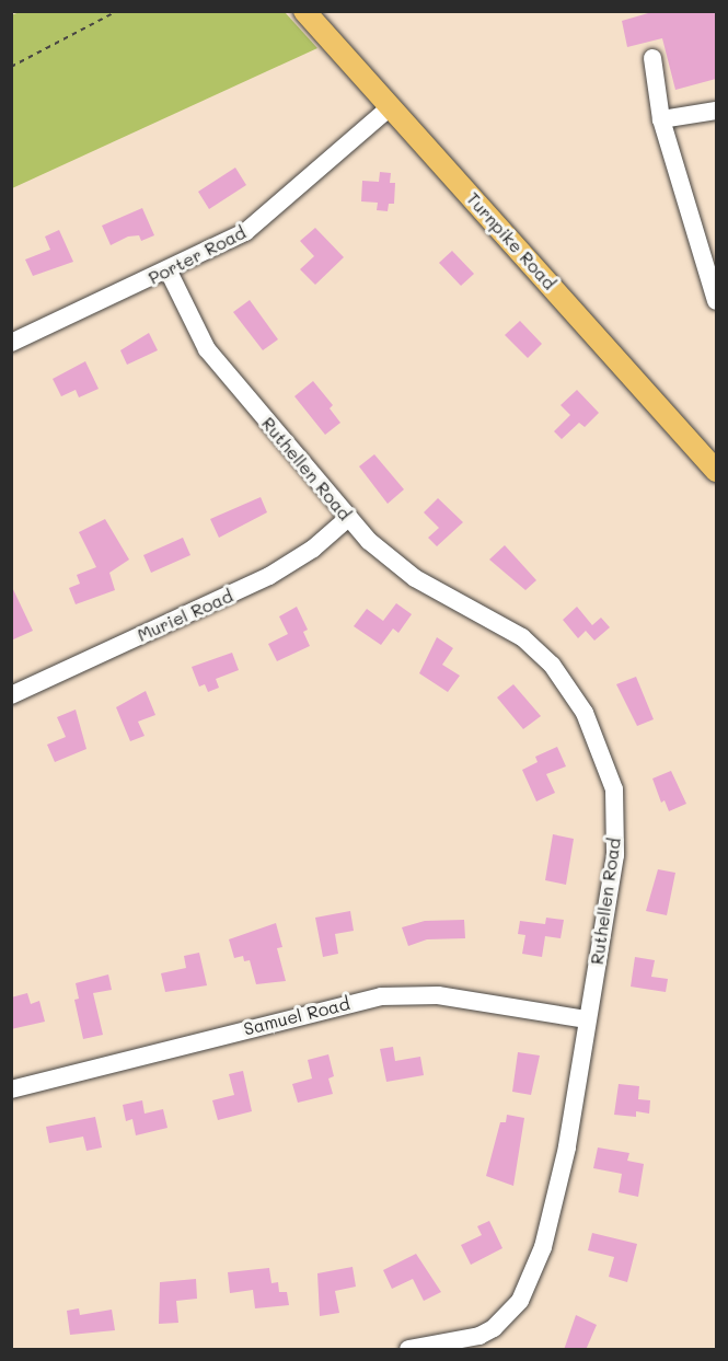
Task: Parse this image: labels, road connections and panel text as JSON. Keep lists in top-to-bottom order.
{
  "streets": {
    "main road": ["Turnpike Road"],
    "street": [
      "Porter Road",
      "Ruthellen Road",
      "Muriel Road",
      "Samuel Road"
    ]
  },
  "crossings": [
    ["Turnpike Road", "Porter Road"],
    ["Porter Road", "Ruthellen Road"],
    ["Ruthellen Road", "Muriel Road"],
    ["Ruthellen Road", "Samuel Road"]
  ]
}
